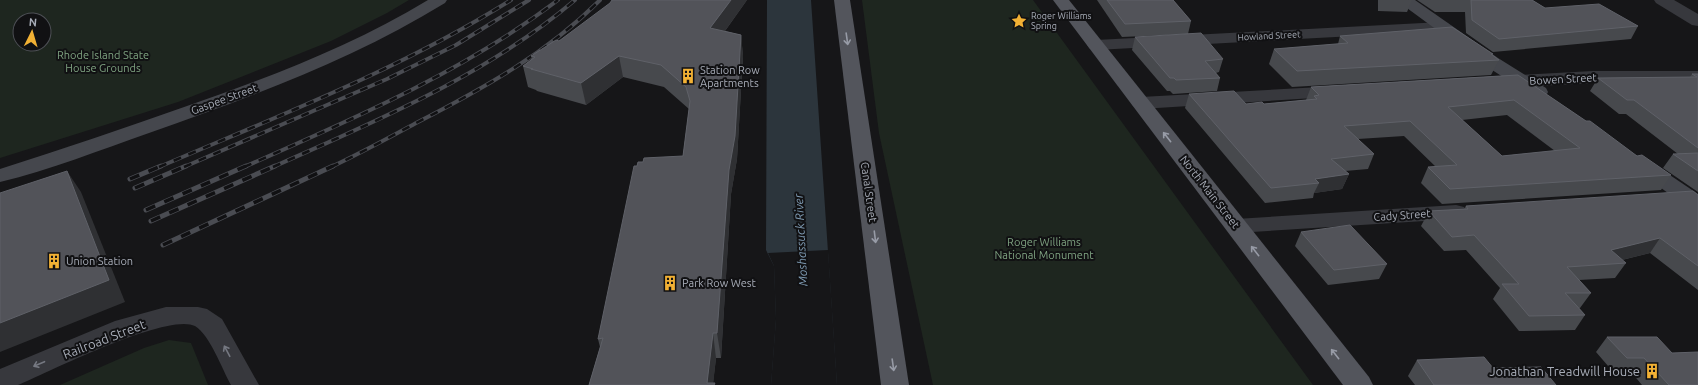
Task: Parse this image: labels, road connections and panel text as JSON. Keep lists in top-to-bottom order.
{
  "streets": {
    "main road": ["Gaspee Street", "Canal Street", "North Main Street"],
    "street": [
      "Howland Street",
      "Bowen Street",
      "Cady Street",
      "Railroad Street"
    ]
  },
  "crossings": [
    ["Howland Street", "North Main Street"],
    ["North Main Street", "Cady Street"]
  ],
  "one_way": ["Canal Street", "North Main Street", "Railroad Street"],
  "water": ["Moshassuck River"],
  "parks": ["Rhode Island State House Grounds", "Roger Williams National Monument"],
  "places": {
    "place": ["Roger Williams Spring"],
    "building": [
      "Station Row Apartments",
      "Union Station",
      "Park Row West",
      "Jonathan Treadwill House"
    ]
  },
  "north": "top"
}
